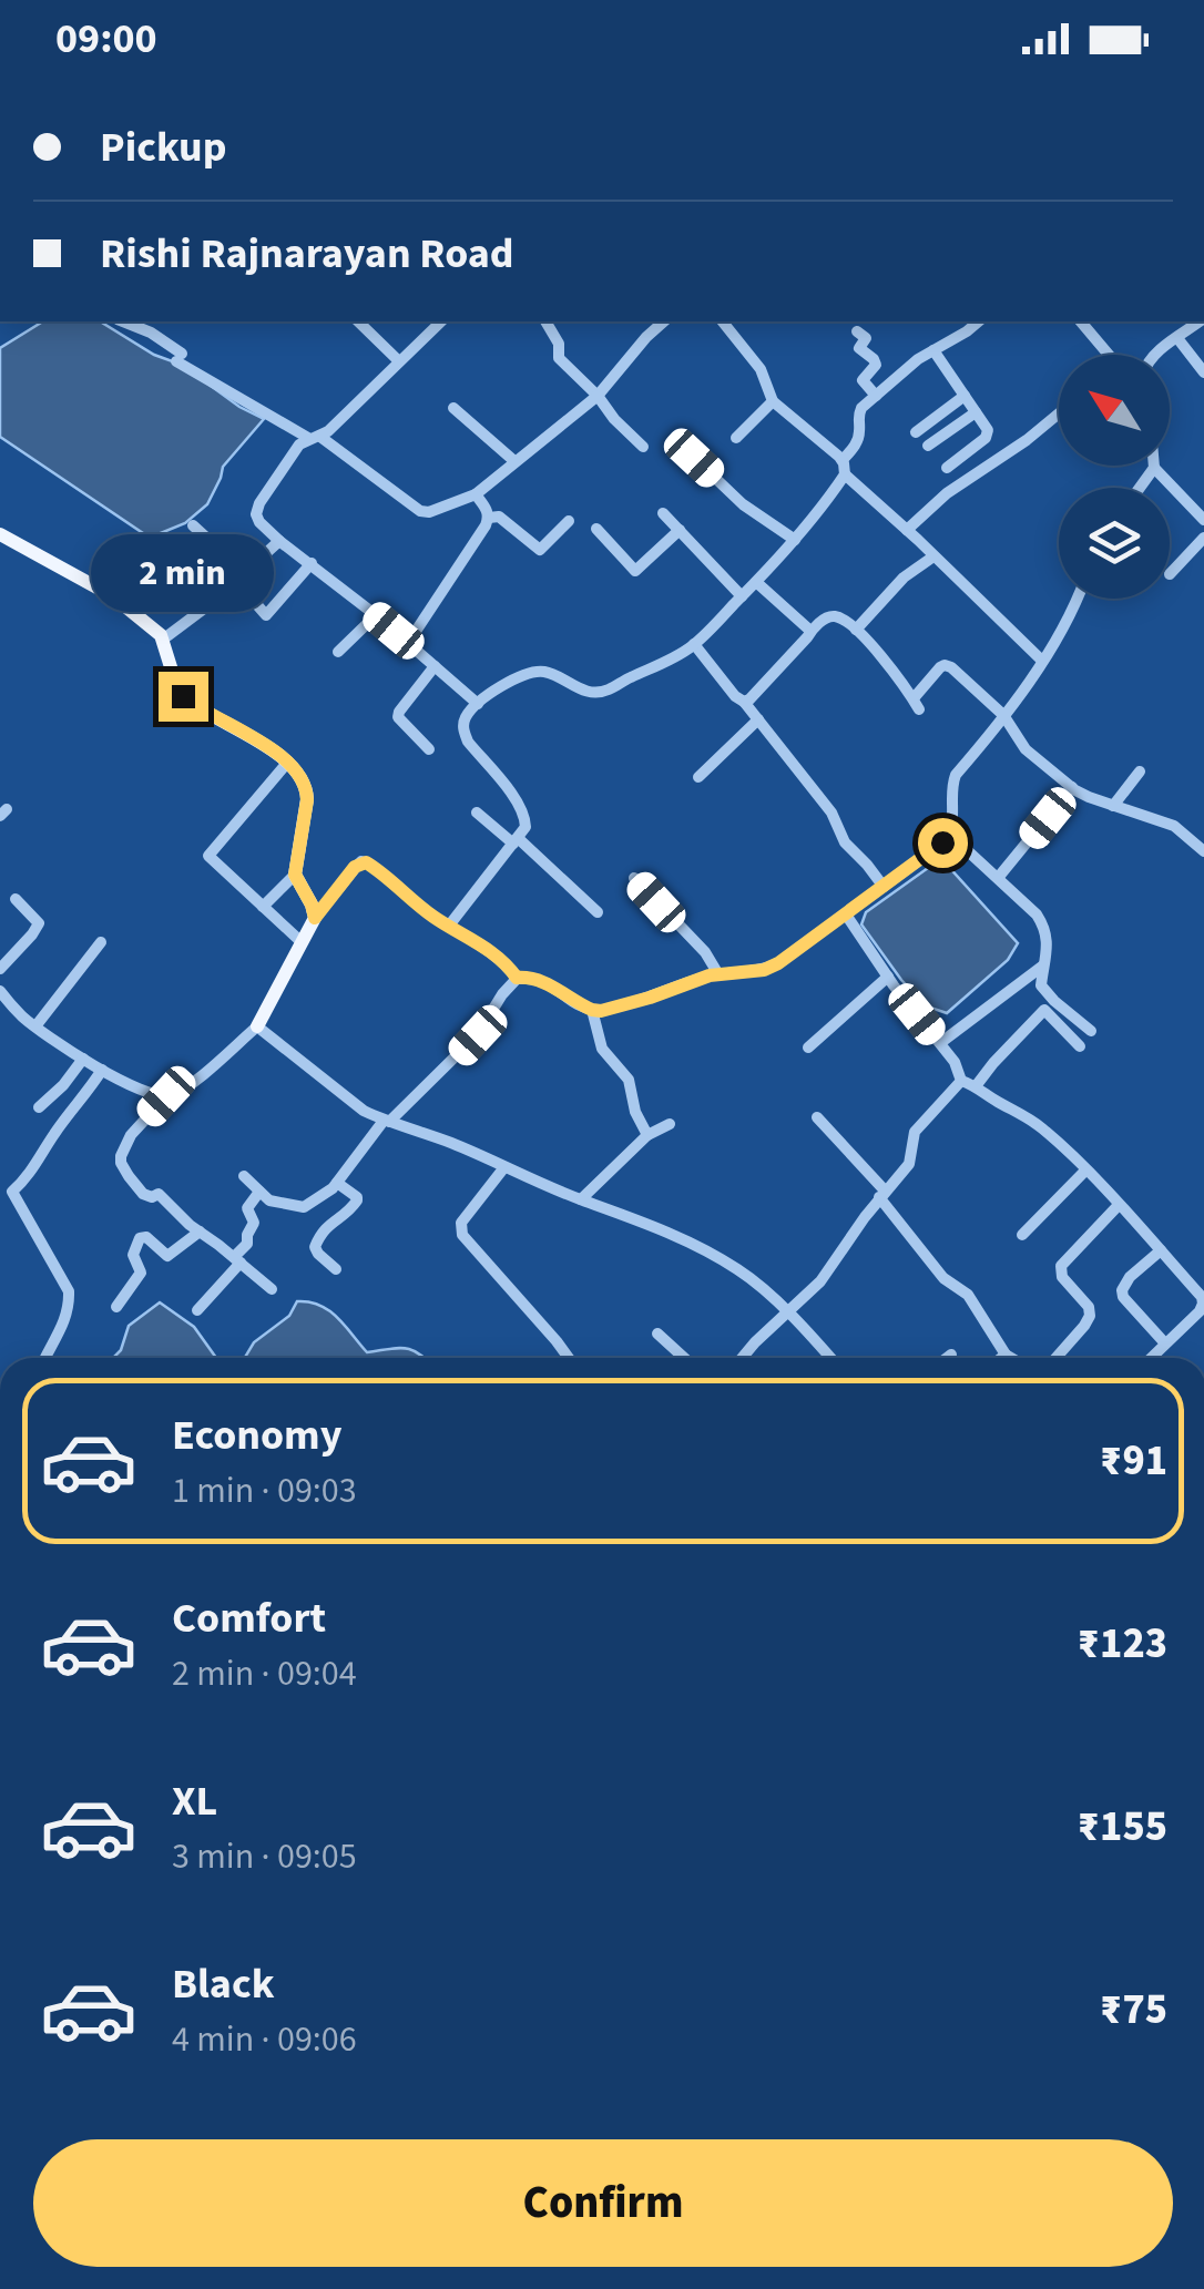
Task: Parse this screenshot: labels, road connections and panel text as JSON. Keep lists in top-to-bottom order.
{
  "north": "top left",
  "page": {
    "status": "09:00",
    "banner": ["Pickup", "Rishi Rajnarayan Road"],
    "bubble": "2 min",
    "list": [
      {
        "name": "Economy",
        "note": "1 min · 09:03",
        "value": "₹91"
      },
      {
        "name": "Comfort",
        "note": "2 min · 09:04",
        "value": "₹123"
      },
      {
        "name": "XL",
        "note": "3 min · 09:05",
        "value": "₹155"
      },
      {
        "name": "Black",
        "note": "4 min · 09:06",
        "value": "₹75"
      }
    ],
    "buttons": "Confirm"
  }
}
